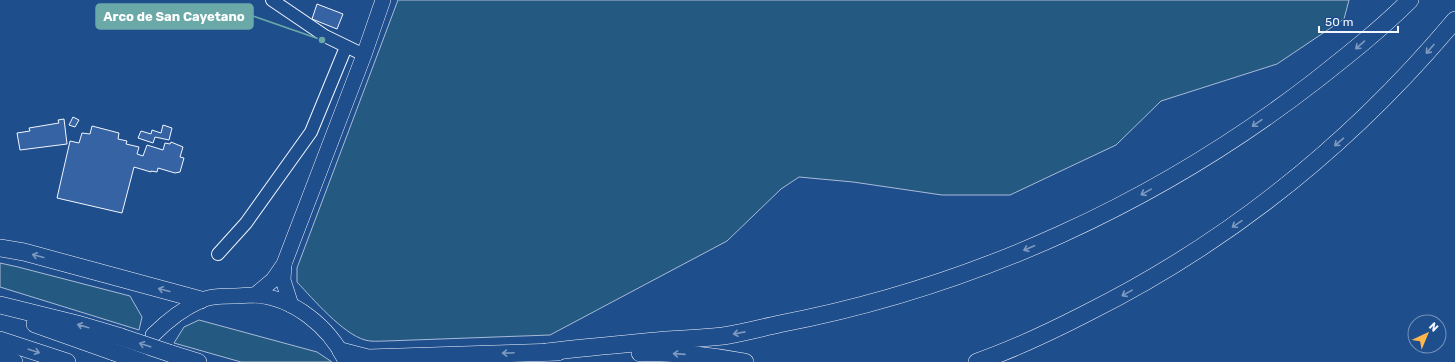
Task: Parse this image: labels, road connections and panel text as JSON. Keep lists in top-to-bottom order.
{
  "places": ["Arco de San Cayetano"],
  "scale_bar": "50 m",
  "north": "top right"
}
